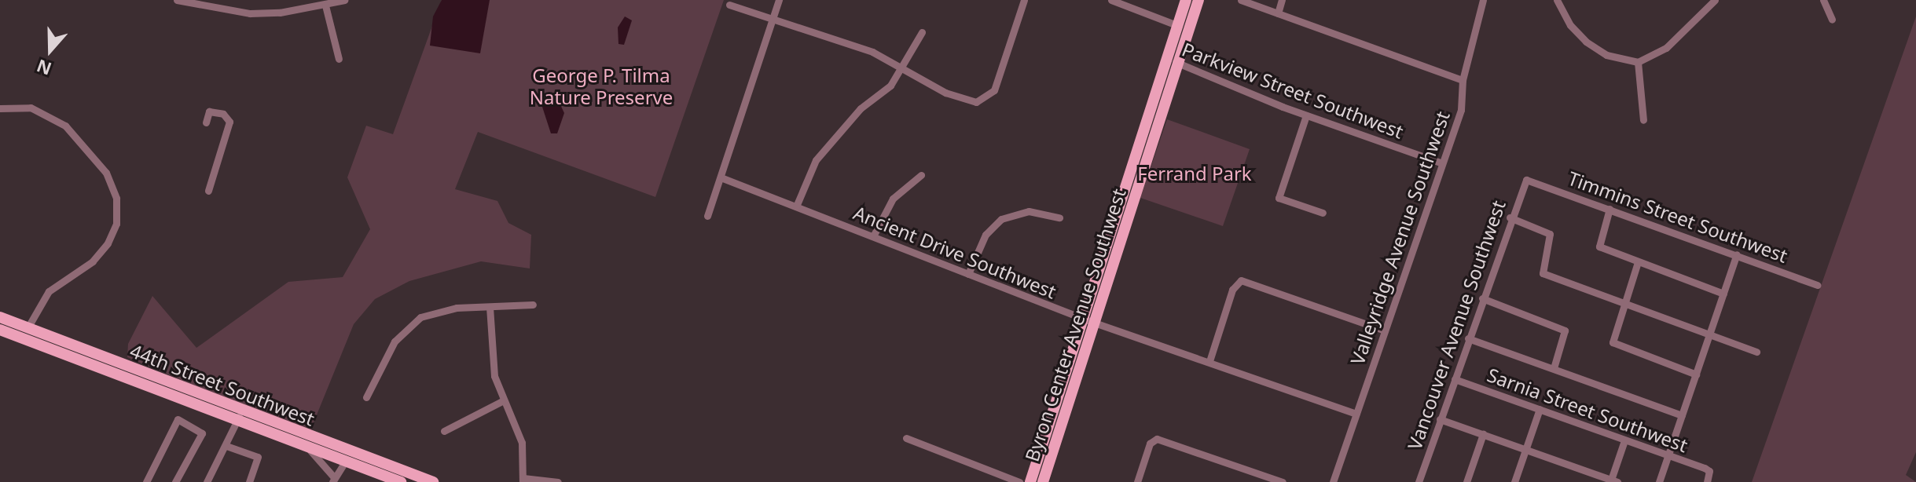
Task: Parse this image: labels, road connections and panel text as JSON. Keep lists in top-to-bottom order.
{
  "streets": {
    "main road": ["Byron Center Avenue Southwest", "44th Street Southwest"],
    "street": [
      "Parkview Street Southwest",
      "Timmins Street Southwest",
      "Valleyridge Avenue Southwest",
      "Ancient Drive Southwest",
      "Vancouver Avenue Southwest",
      "Sarnia Street Southwest"
    ]
  },
  "crossings": [
    ["Parkview Street Southwest", "Valleyridge Avenue Southwest"],
    ["Parkview Street Southwest", "Byron Center Avenue Southwest"],
    ["Timmins Street Southwest", "Vancouver Avenue Southwest"],
    ["Valleyridge Avenue Southwest", "Ancient Drive Southwest"],
    ["Ancient Drive Southwest", "Byron Center Avenue Southwest"],
    ["Vancouver Avenue Southwest", "Sarnia Street Southwest"]
  ],
  "parks": ["George P. Tilma Nature Preserve", "Ferrand Park"],
  "north": "bottom"
}
